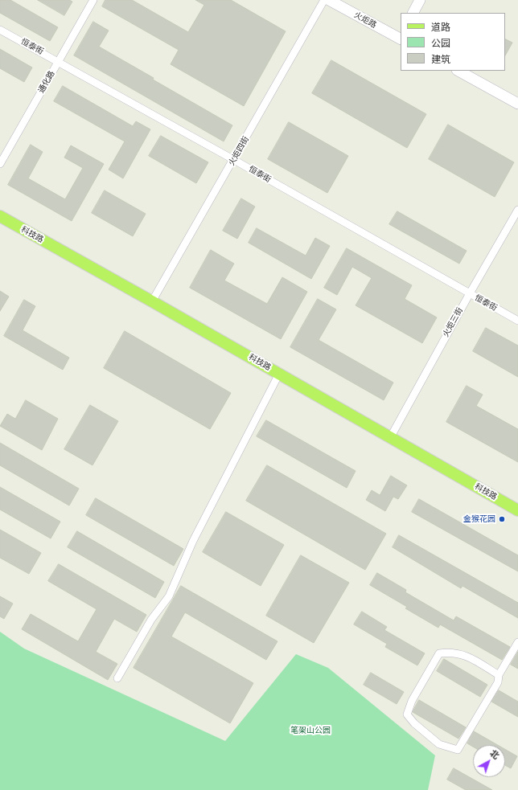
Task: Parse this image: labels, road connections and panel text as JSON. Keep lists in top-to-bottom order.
{
  "streets": {
    "main road": ["火炬路", "科技路"],
    "street": [
      "恒泰街",
      "通化路",
      "火炬四街",
      "火炬三街"
    ]
  },
  "crossings": [
    ["恒泰街", "通化路"],
    ["恒泰街", "火炬四街"],
    ["恒泰街", "火炬三街"],
    ["火炬四街", "科技路"],
    ["科技路", "火炬三街"]
  ],
  "parks": ["笔架山公园"],
  "places": ["金猴花园"],
  "legend": ["道路", "公园", "建筑"],
  "north": "top right"
}
